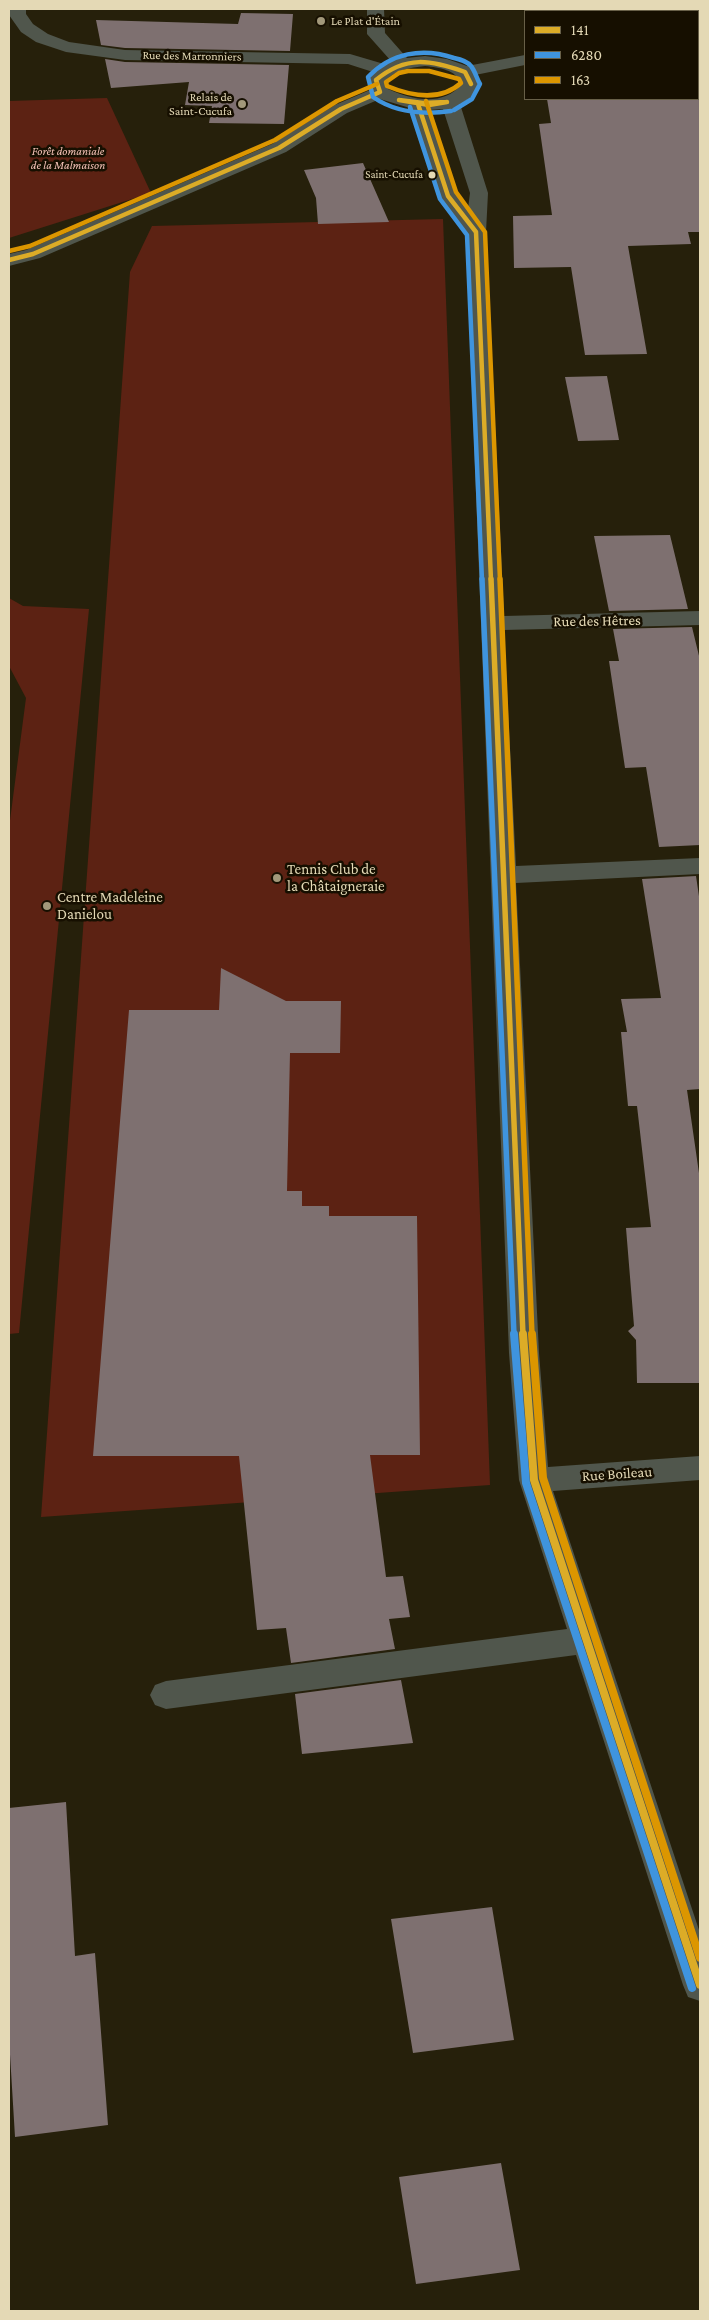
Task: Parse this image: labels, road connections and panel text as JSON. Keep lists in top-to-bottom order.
{
  "streets": {
    "street": ["Rue des Marronniers", "Rue des Hêtres", "Rue Boileau"]
  },
  "parks": ["Forêt domaniale de la Malmaison"],
  "places": [
    "Le Plat d'Étain",
    "Relais de Saint-Cucufa",
    "Saint-Cucufa",
    "Tennis Club de la Châtaigneraie",
    "Centre Madeleine Danielou"
  ],
  "lines": ["transit line 6280", "transit line 141", "transit line 163"],
  "legend": ["141", "6280", "163"]
}
